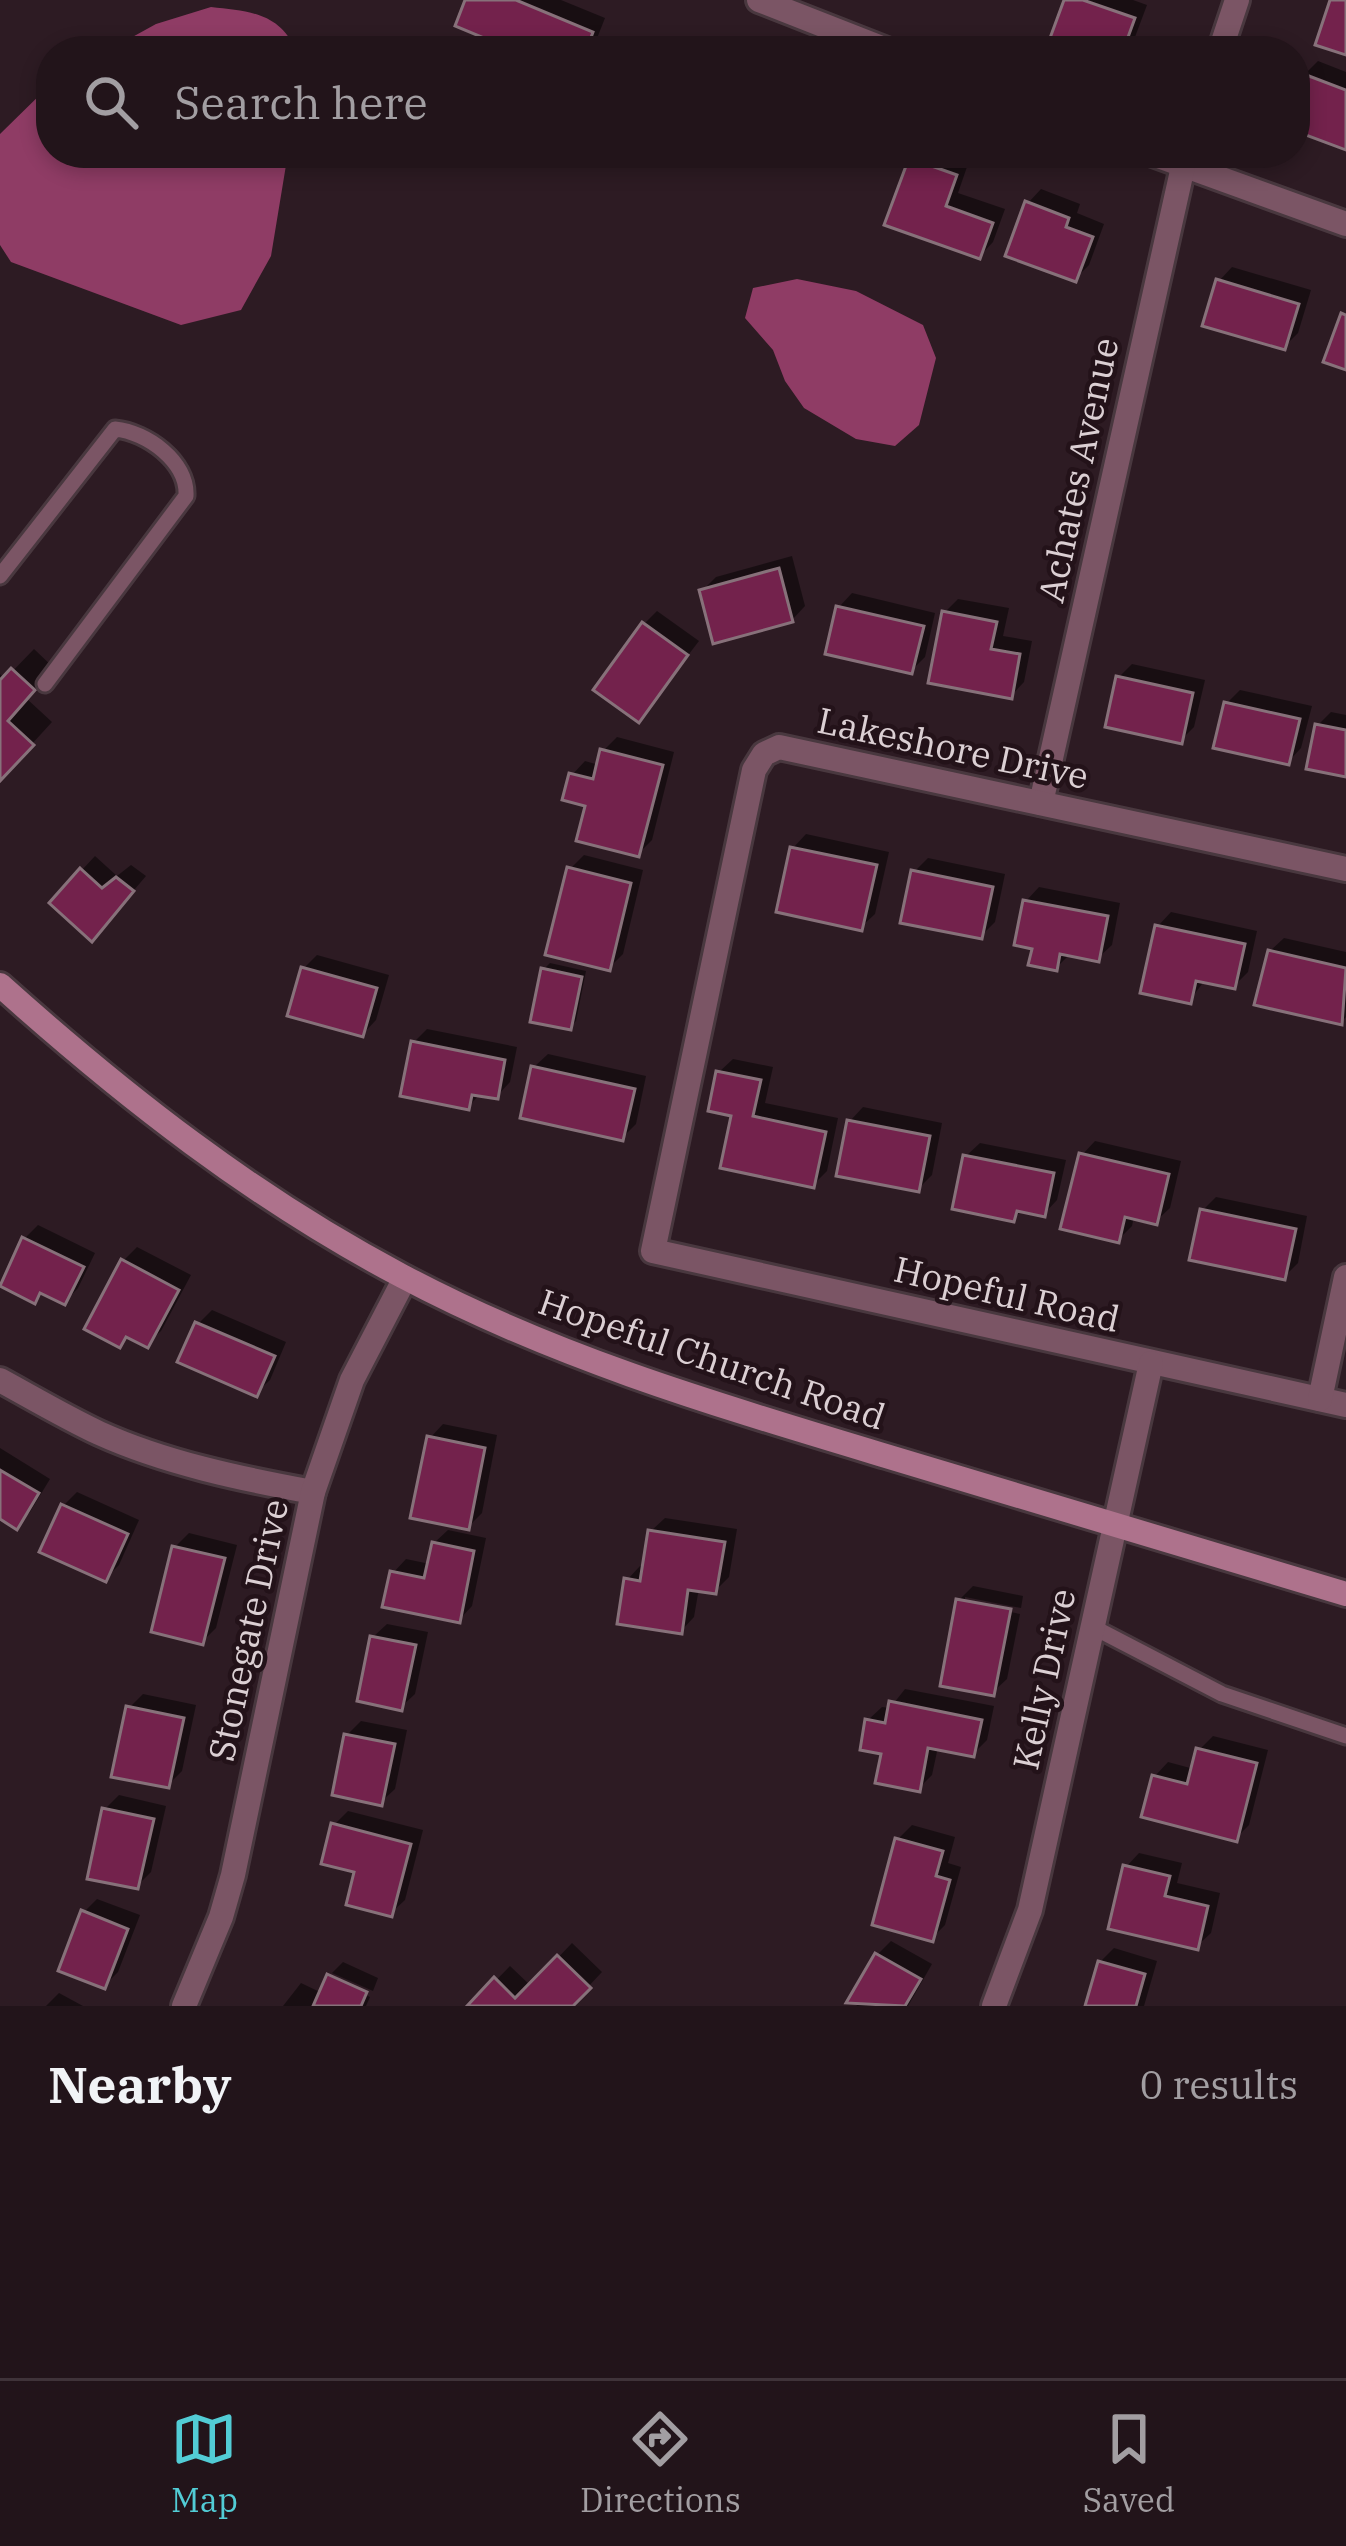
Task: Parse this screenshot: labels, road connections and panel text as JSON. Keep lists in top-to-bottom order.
{
  "streets": {
    "main road": ["Hopeful Church Road"],
    "street": [
      "Achates Avenue",
      "Lakeshore Drive",
      "Hopeful Road",
      "Stonegate Drive",
      "Kelly Drive"
    ]
  },
  "crossings": [
    ["Achates Avenue", "Lakeshore Drive"],
    ["Lakeshore Drive", "Hopeful Road"],
    ["Hopeful Road", "Kelly Drive"],
    ["Hopeful Church Road", "Stonegate Drive"],
    ["Hopeful Church Road", "Kelly Drive"]
  ],
  "page": {
    "search": "Search here",
    "heading": ["Nearby", "0 results"],
    "nav": ["Map", "Directions", "Saved"]
  }
}
